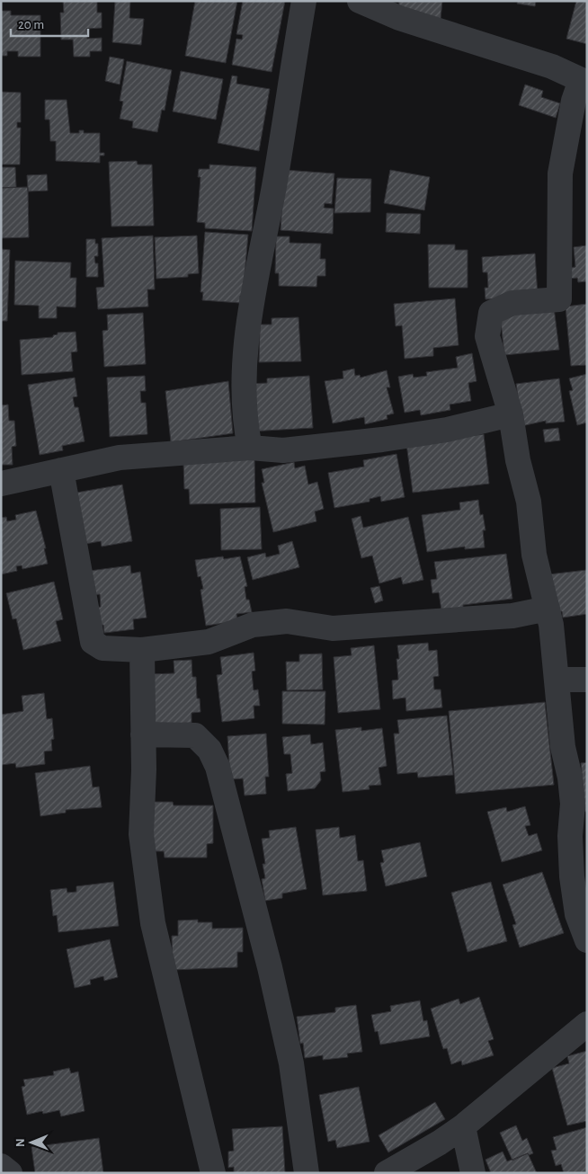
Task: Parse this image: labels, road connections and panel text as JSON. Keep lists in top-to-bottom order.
{
  "scale_bar": "20 m",
  "north": "left"
}
